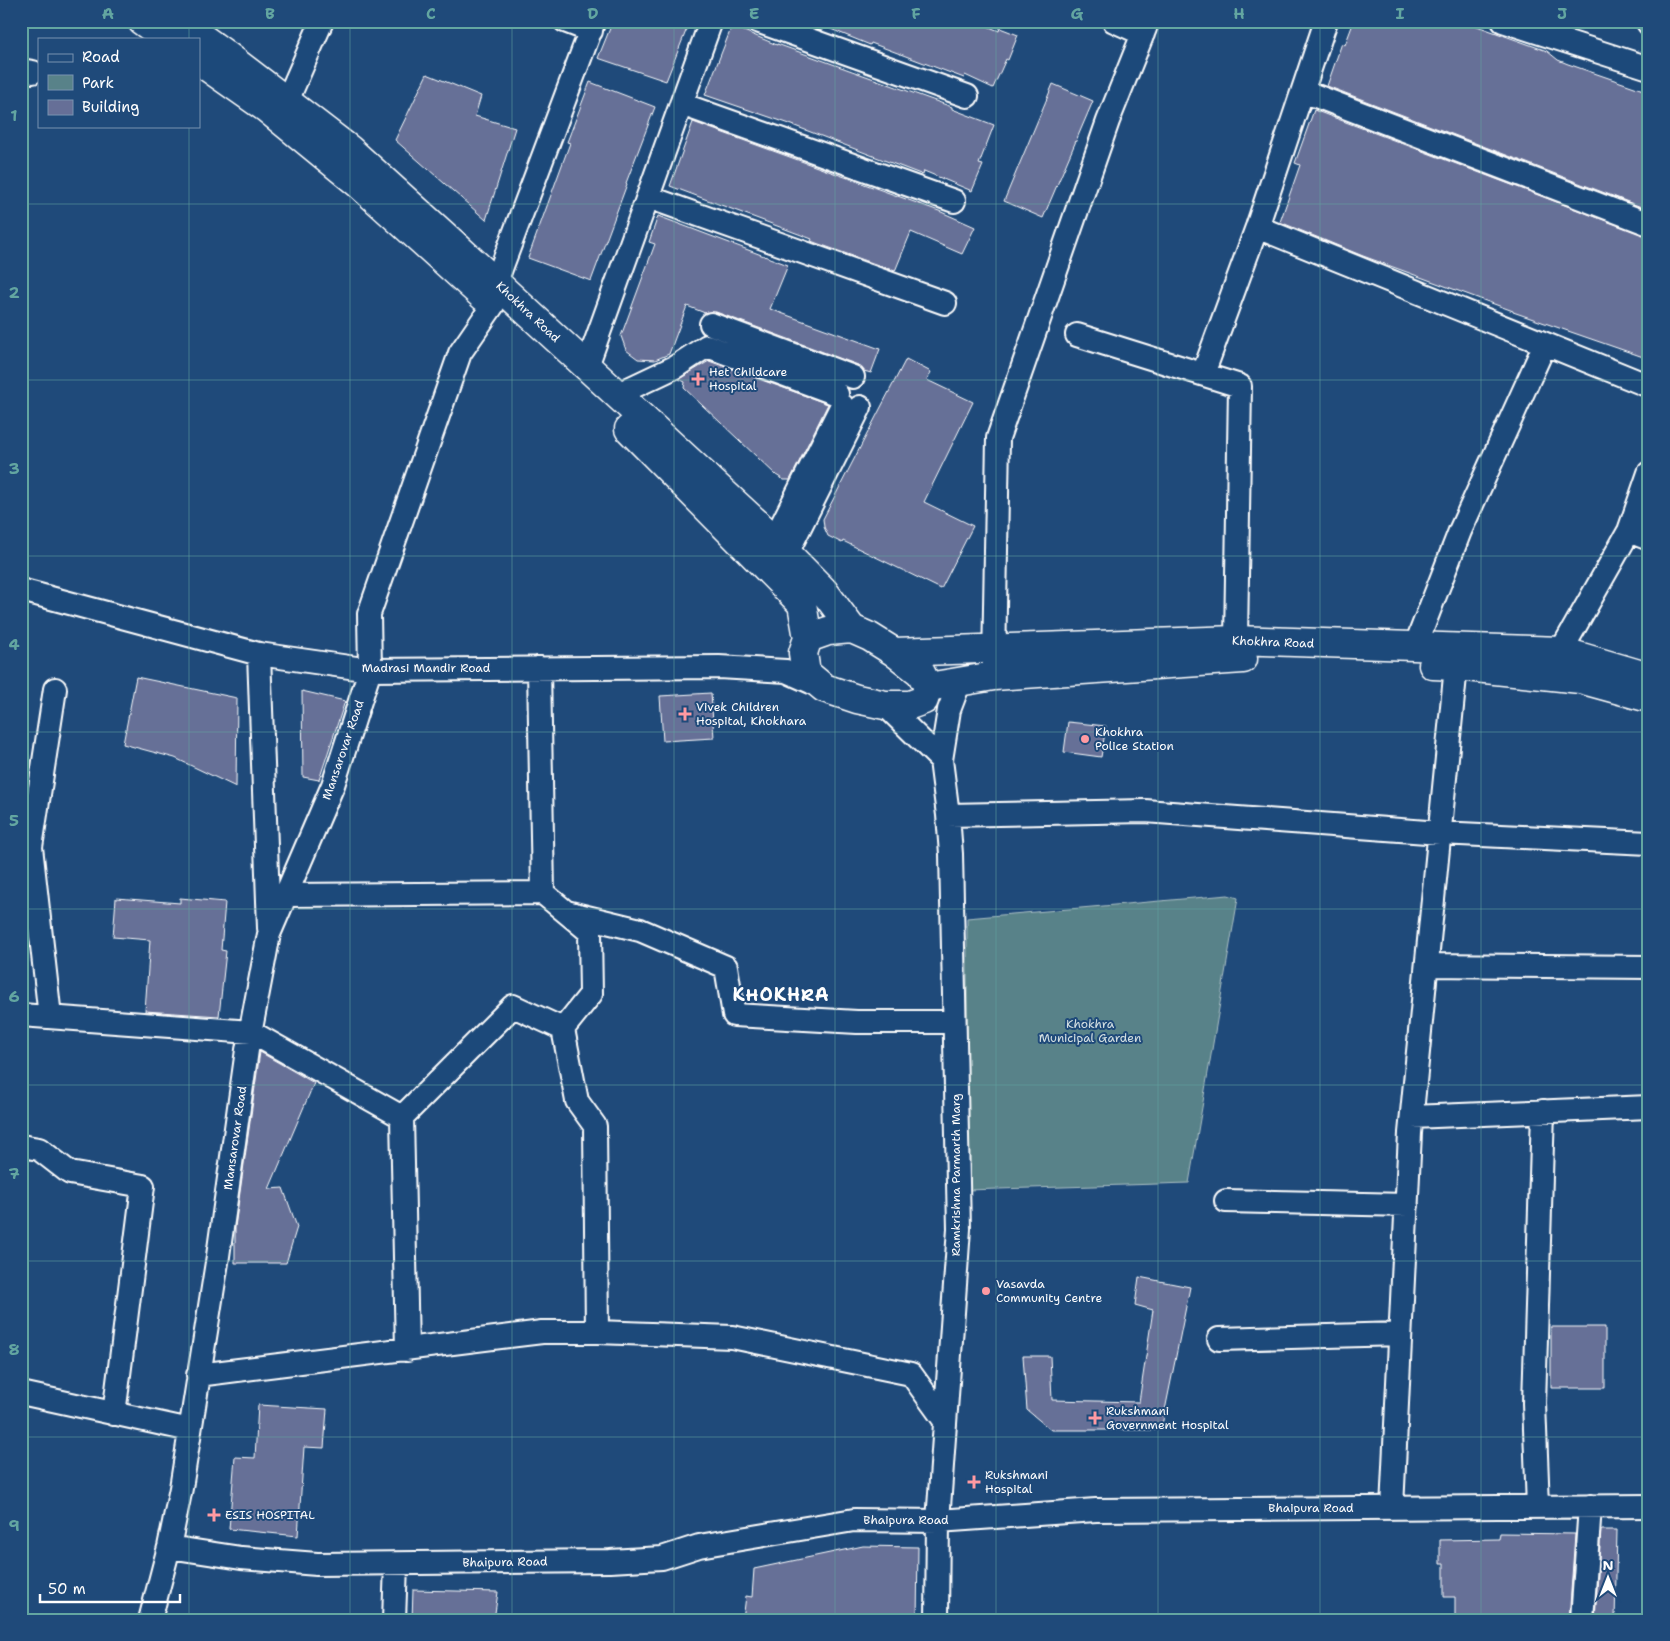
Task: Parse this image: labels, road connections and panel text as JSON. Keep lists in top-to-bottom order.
{
  "streets": {
    "main road": ["Khokhra Road"],
    "street": [
      "Madrasi Mandir Road",
      "Mansarovar Road",
      "Ramkrishna Parmarth Marg",
      "Bhaipura Road"
    ]
  },
  "crossings": [
    ["Khokhra Road", "Mansarovar Road"],
    ["Khokhra Road", "Ramkrishna Parmarth Marg"],
    ["Madrasi Mandir Road", "Mansarovar Road"],
    ["Mansarovar Road", "Bhaipura Road"],
    ["Ramkrishna Parmarth Marg", "Bhaipura Road"]
  ],
  "districts": ["KHOKHRA"],
  "parks": ["Khokhra Municipal Garden"],
  "places": {
    "health": [
      "Het Childcare Hospital",
      "Vivek Children Hospital, Khokhara",
      "Rukshmani Government Hospital",
      "Rukshmani Hospital",
      "ESIS HOSPITAL"
    ],
    "other": ["Khokhra Police Station", "Vasavda Community Centre"]
  },
  "legend": ["Road", "Park", "Building"],
  "scale_bar": "50 m",
  "north": "top",
  "grid": {
    "columns": [
      "A",
      "B",
      "C",
      "D",
      "E",
      "F",
      "G",
      "H",
      "I",
      "J"
    ],
    "rows": [
      "1",
      "2",
      "3",
      "4",
      "5",
      "6",
      "7",
      "8",
      "9"
    ]
  }
}
